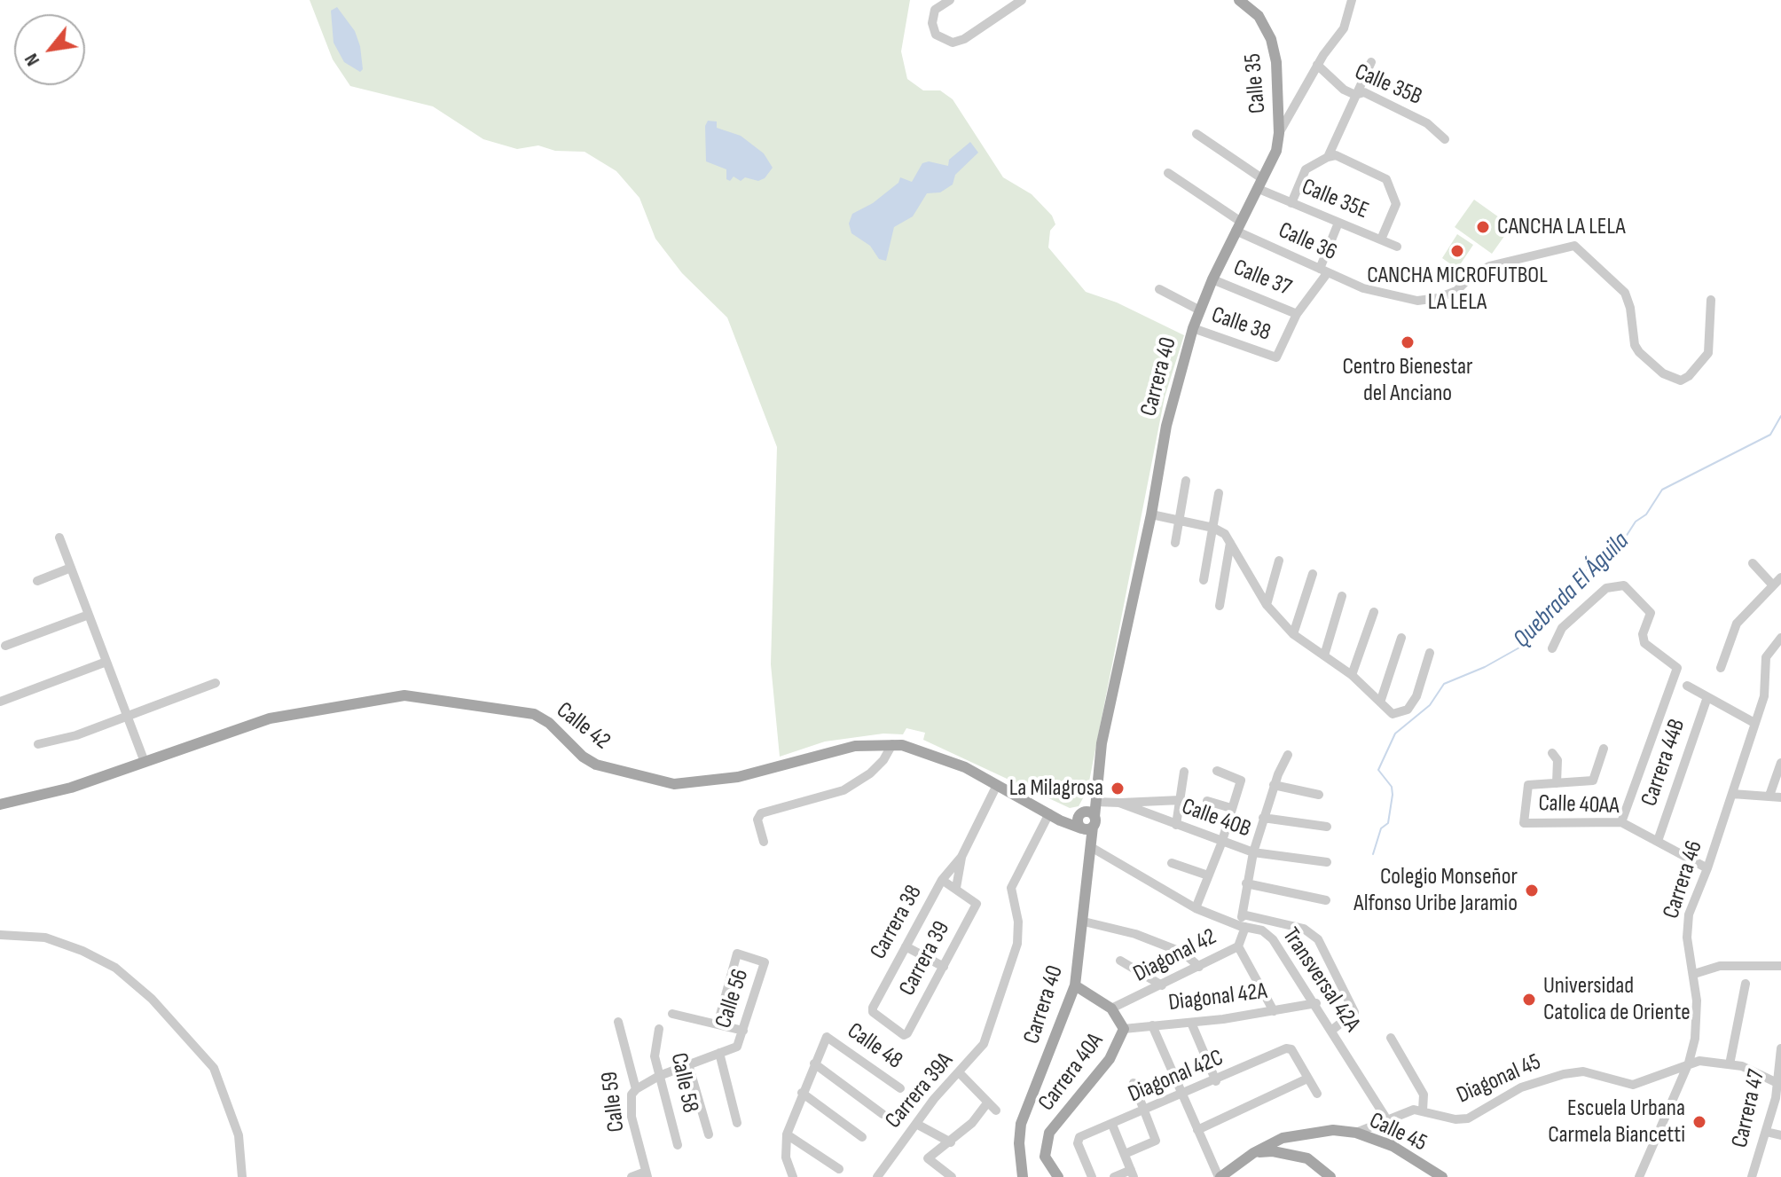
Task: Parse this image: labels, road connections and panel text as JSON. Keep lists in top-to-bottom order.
{
  "streets": {
    "main road": [
      "Calle 35",
      "Carrera 40",
      "Calle 42",
      "Carrera 40A",
      "Calle 45"
    ],
    "street": [
      "Calle 35B",
      "Calle 35E",
      "Calle 36",
      "Calle 37",
      "Calle 38",
      "Carrera 44B",
      "Calle 40AA",
      "Calle 40B",
      "Carrera 46",
      "Carrera 38",
      "Diagonal 42",
      "Carrera 39",
      "Transversal 42A",
      "Diagonal 42A",
      "Calle 56",
      "Calle 48",
      "Diagonal 42C",
      "Diagonal 45",
      "Calle 58",
      "Carrera 39A",
      "Calle 59",
      "Carrera 47"
    ]
  },
  "crossings": [
    ["Calle 35", "Carrera 40"],
    ["Calle 35B", "Carrera 40"],
    ["Calle 35E", "Carrera 40"],
    ["Calle 36", "Carrera 40"],
    ["Calle 37", "Calle 38"],
    ["Calle 37", "Carrera 40"],
    ["Calle 38", "Carrera 40"],
    ["Carrera 40", "Calle 40B"],
    ["Carrera 40", "Transversal 42A"],
    ["Calle 42", "Carrera 38"],
    ["Calle 42", "Carrera 39A"],
    ["Carrera 44B", "Calle 40AA"],
    ["Calle 40AA", "Carrera 46"],
    ["Calle 40B", "Diagonal 42"],
    ["Carrera 46", "Diagonal 45"],
    ["Carrera 38", "Carrera 39"],
    ["Diagonal 42", "Transversal 42A"],
    ["Transversal 42A", "Diagonal 42A"],
    ["Transversal 42A", "Diagonal 45"],
    ["Transversal 42A", "Calle 45"],
    ["Diagonal 42A", "Carrera 40A"],
    ["Diagonal 45", "Calle 45"]
  ],
  "water": ["Quebrada El Águila"],
  "places": [
    "CANCHA LA LELA",
    "CANCHA MICROFUTBOL LA LELA",
    "Centro Bienestar del Anciano",
    "La Milagrosa",
    "Colegio Monseñor Alfonso Uribe Jaramio",
    "Universidad Catolica de Oriente",
    "Escuela Urbana Carmela Biancetti"
  ],
  "north": "bottom left"
}
